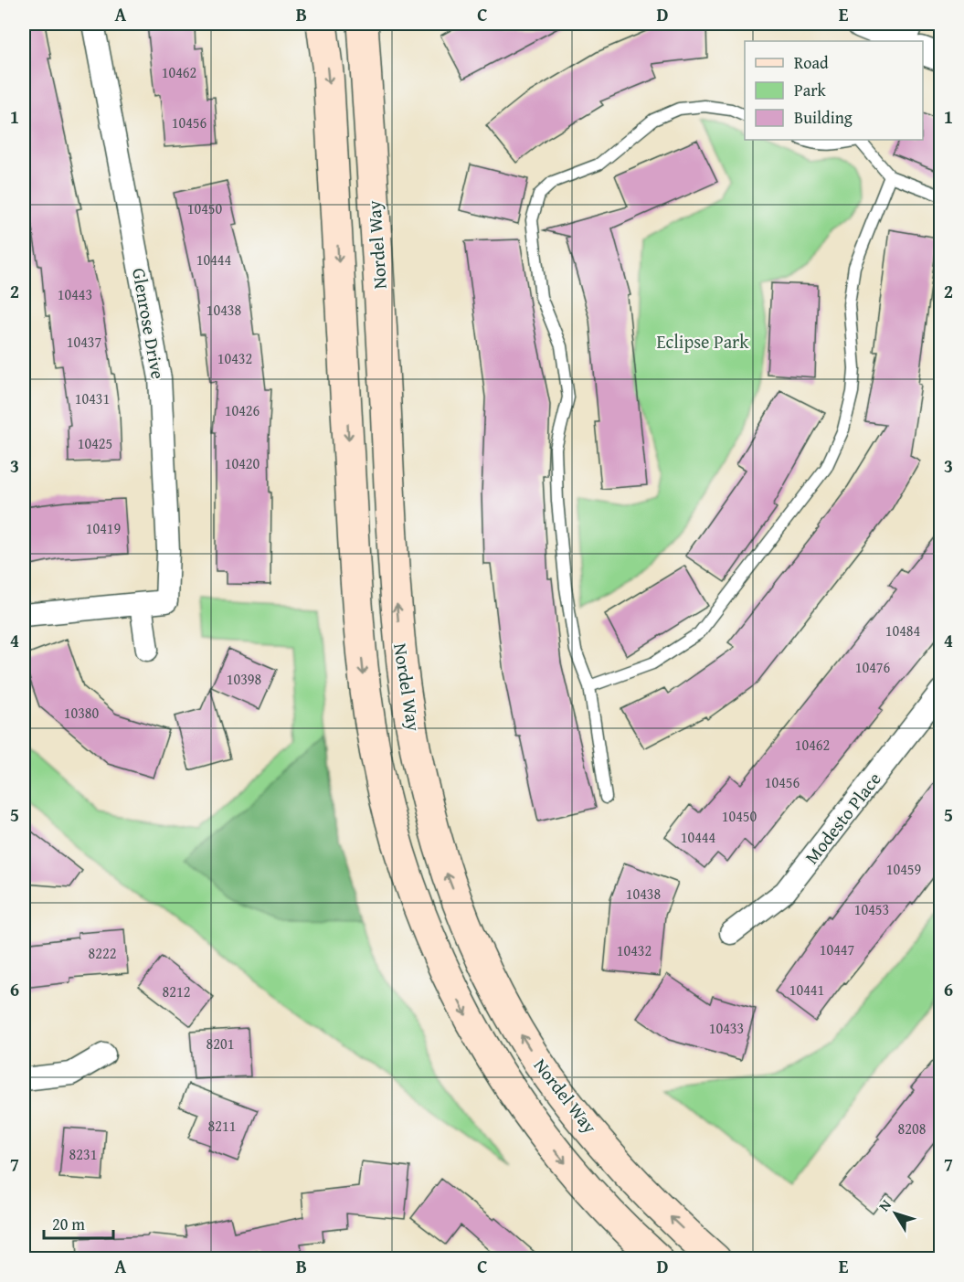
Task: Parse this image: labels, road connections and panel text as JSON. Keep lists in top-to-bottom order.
{
  "streets": {
    "main road": ["Nordel Way"],
    "street": ["Glenrose Drive", "Modesto Place"]
  },
  "parks": ["Eclipse Park"],
  "house_numbers": [
    "10462",
    "10456",
    "10450",
    "10444",
    "10443",
    "10438",
    "10437",
    "10432",
    "10431",
    "10426",
    "10425",
    "10420",
    "10419",
    "10484",
    "10476",
    "10398",
    "10380",
    "10462",
    "10456",
    "10450",
    "10444",
    "10459",
    "10438",
    "10453",
    "10447",
    "10432",
    "8222",
    "10441",
    "8212",
    "10433",
    "8201",
    "8211",
    "8208",
    "8231"
  ],
  "legend": ["Road", "Park", "Building"],
  "scale_bar": "20 m",
  "north": "top left",
  "grid": {
    "columns": [
      "A",
      "B",
      "C",
      "D",
      "E"
    ],
    "rows": [
      "1",
      "2",
      "3",
      "4",
      "5",
      "6",
      "7"
    ]
  }
}
